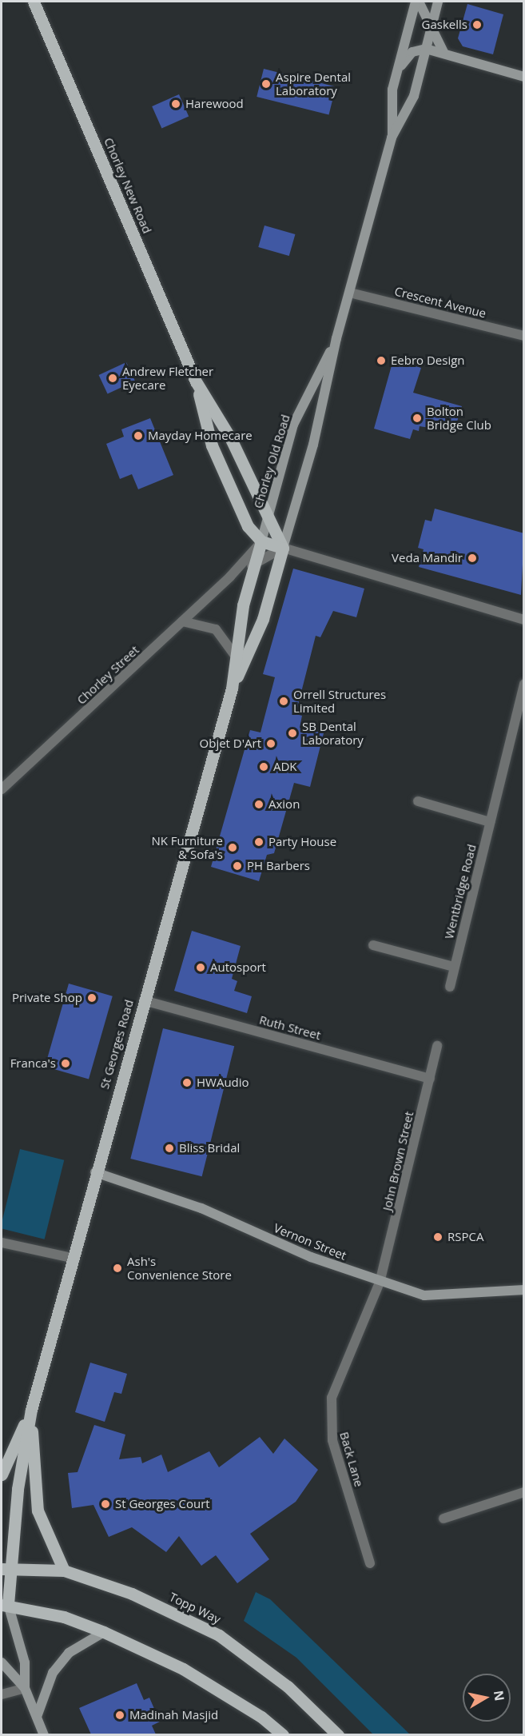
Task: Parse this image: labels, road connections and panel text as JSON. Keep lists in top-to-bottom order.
{
  "streets": {
    "main road": [
      "Chorley New Road",
      "Chorley Old Road",
      "St Georges Road",
      "Vernon Street",
      "Topp Way"
    ],
    "street": [
      "Crescent Avenue",
      "Chorley Street",
      "Wentbridge Road",
      "Ruth Street",
      "John Brown Street",
      "Back Lane"
    ]
  },
  "crossings": [
    ["Chorley New Road", "Chorley Old Road"],
    ["Chorley New Road", "Chorley Street"],
    ["Chorley New Road", "St Georges Road"],
    ["Crescent Avenue", "Chorley Old Road"],
    ["Chorley Old Road", "Chorley Street"],
    ["Chorley Old Road", "St Georges Road"],
    ["Chorley Street", "St Georges Road"],
    ["Ruth Street", "St Georges Road"],
    ["Ruth Street", "John Brown Street"],
    ["St Georges Road", "Vernon Street"],
    ["St Georges Road", "Topp Way"],
    ["John Brown Street", "Vernon Street"],
    ["John Brown Street", "Back Lane"],
    ["Vernon Street", "Back Lane"]
  ],
  "places": [
    "Gaskells",
    "Aspire Dental Laboratory",
    "Harewood",
    "Eebro Design",
    "Andrew Fletcher Eyecare",
    "Bolton Bridge Club",
    "Mayday Homecare",
    "Veda Mandir",
    "Orrell Structures Limited",
    "SB Dental Laboratory",
    "Objet D'Art",
    "ADK",
    "Axion",
    "Party House",
    "NK Furniture & Sofa's",
    "PH Barbers",
    "Autosport",
    "Private Shop",
    "Franca's",
    "HWAudio",
    "Bliss Bridal",
    "RSPCA",
    "Ash's Convenience Store",
    "St Georges Court",
    "Madinah Masjid"
  ],
  "north": "right"
}
